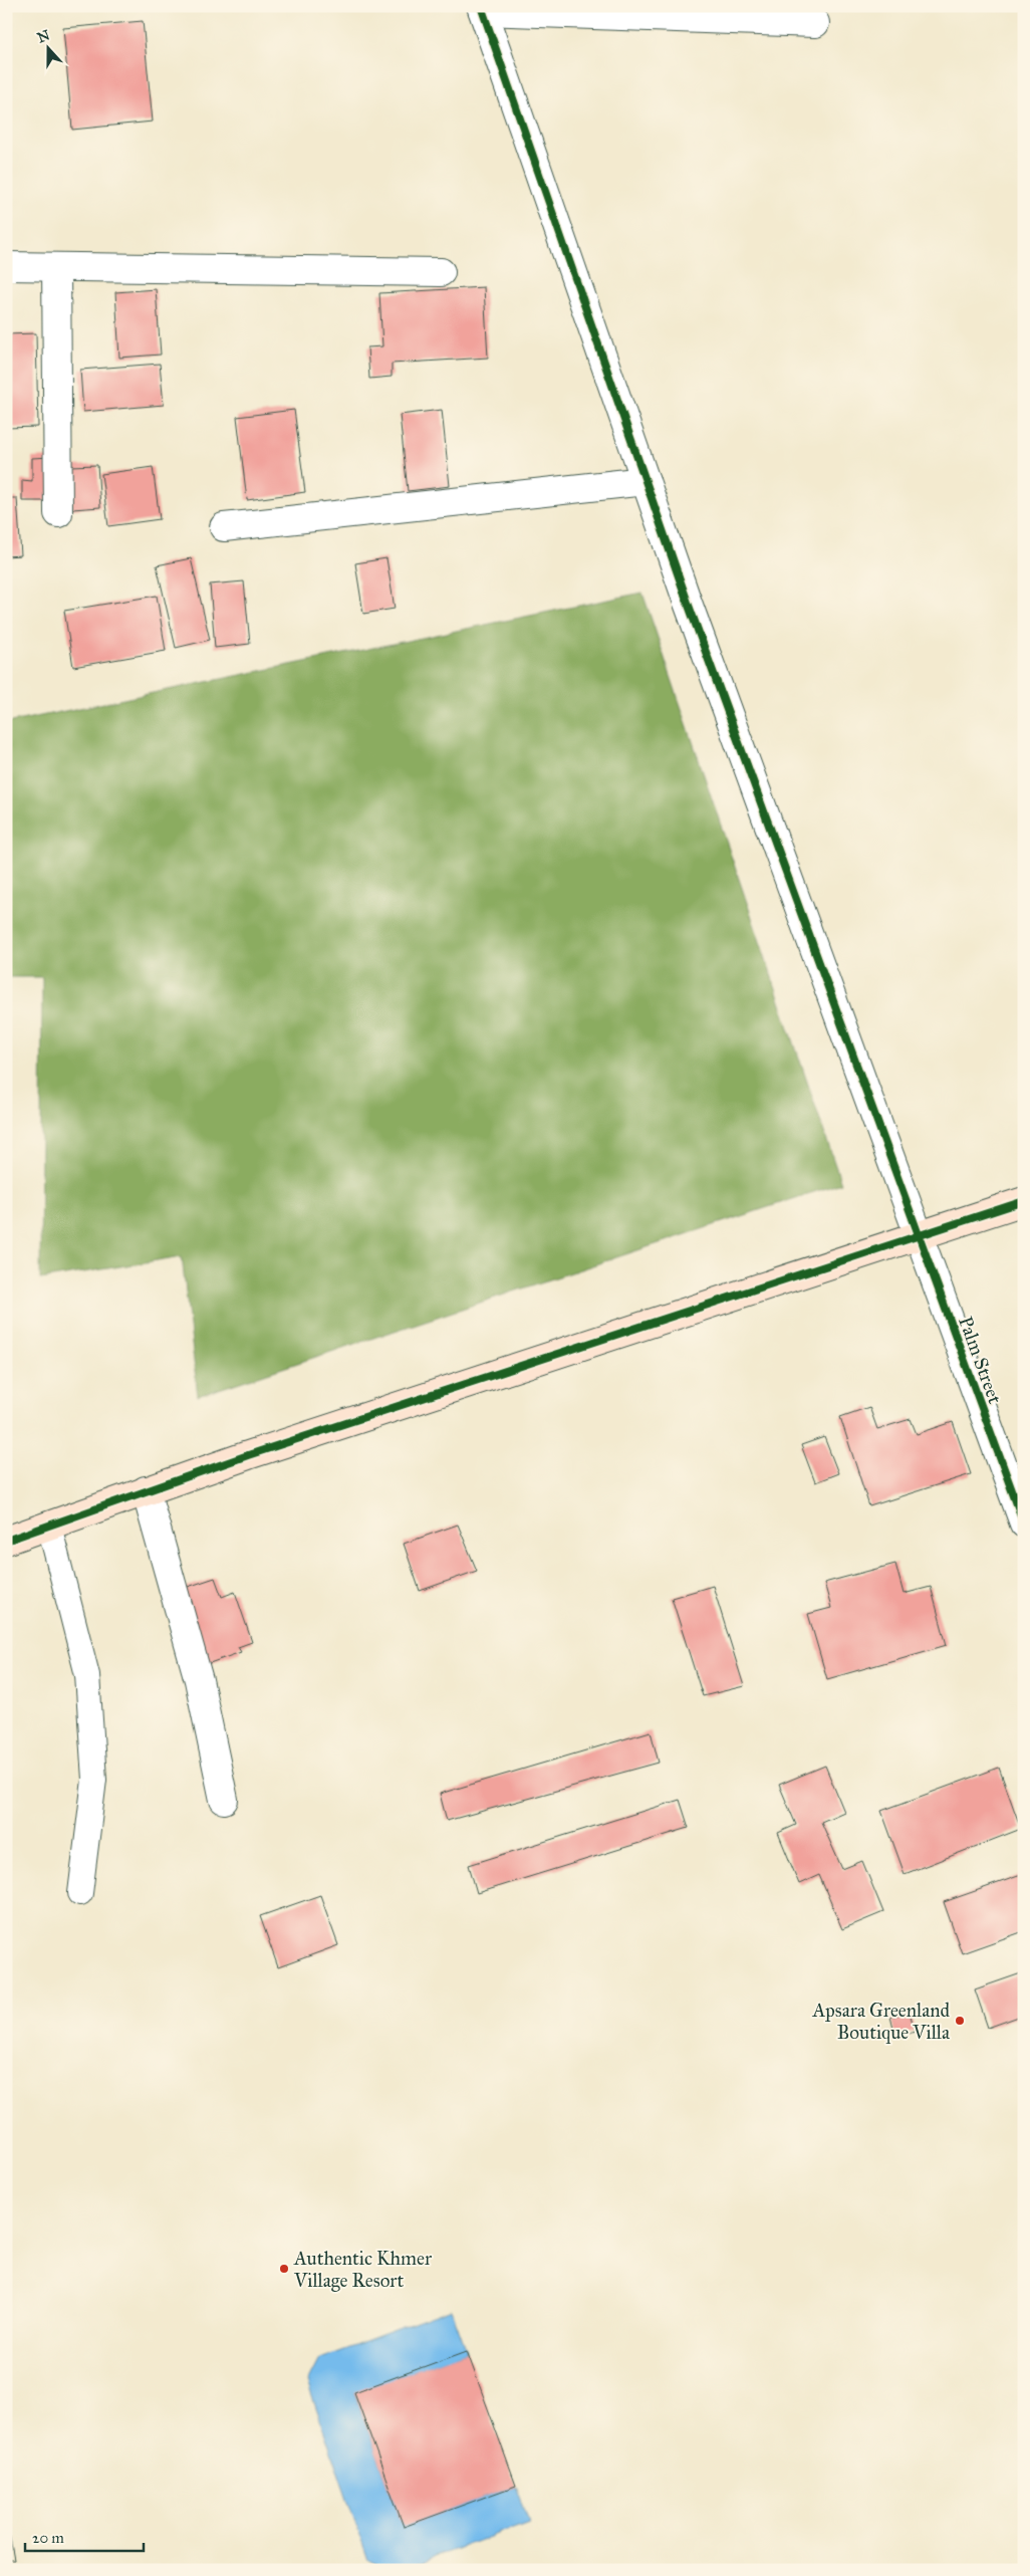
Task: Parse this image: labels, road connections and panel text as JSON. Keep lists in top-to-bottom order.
{
  "streets": {
    "street": ["Palm Street"]
  },
  "places": ["Apsara Greenland Boutique Villa", "Authentic Khmer Village Resort"],
  "scale_bar": "20 m",
  "north": "top"
}
